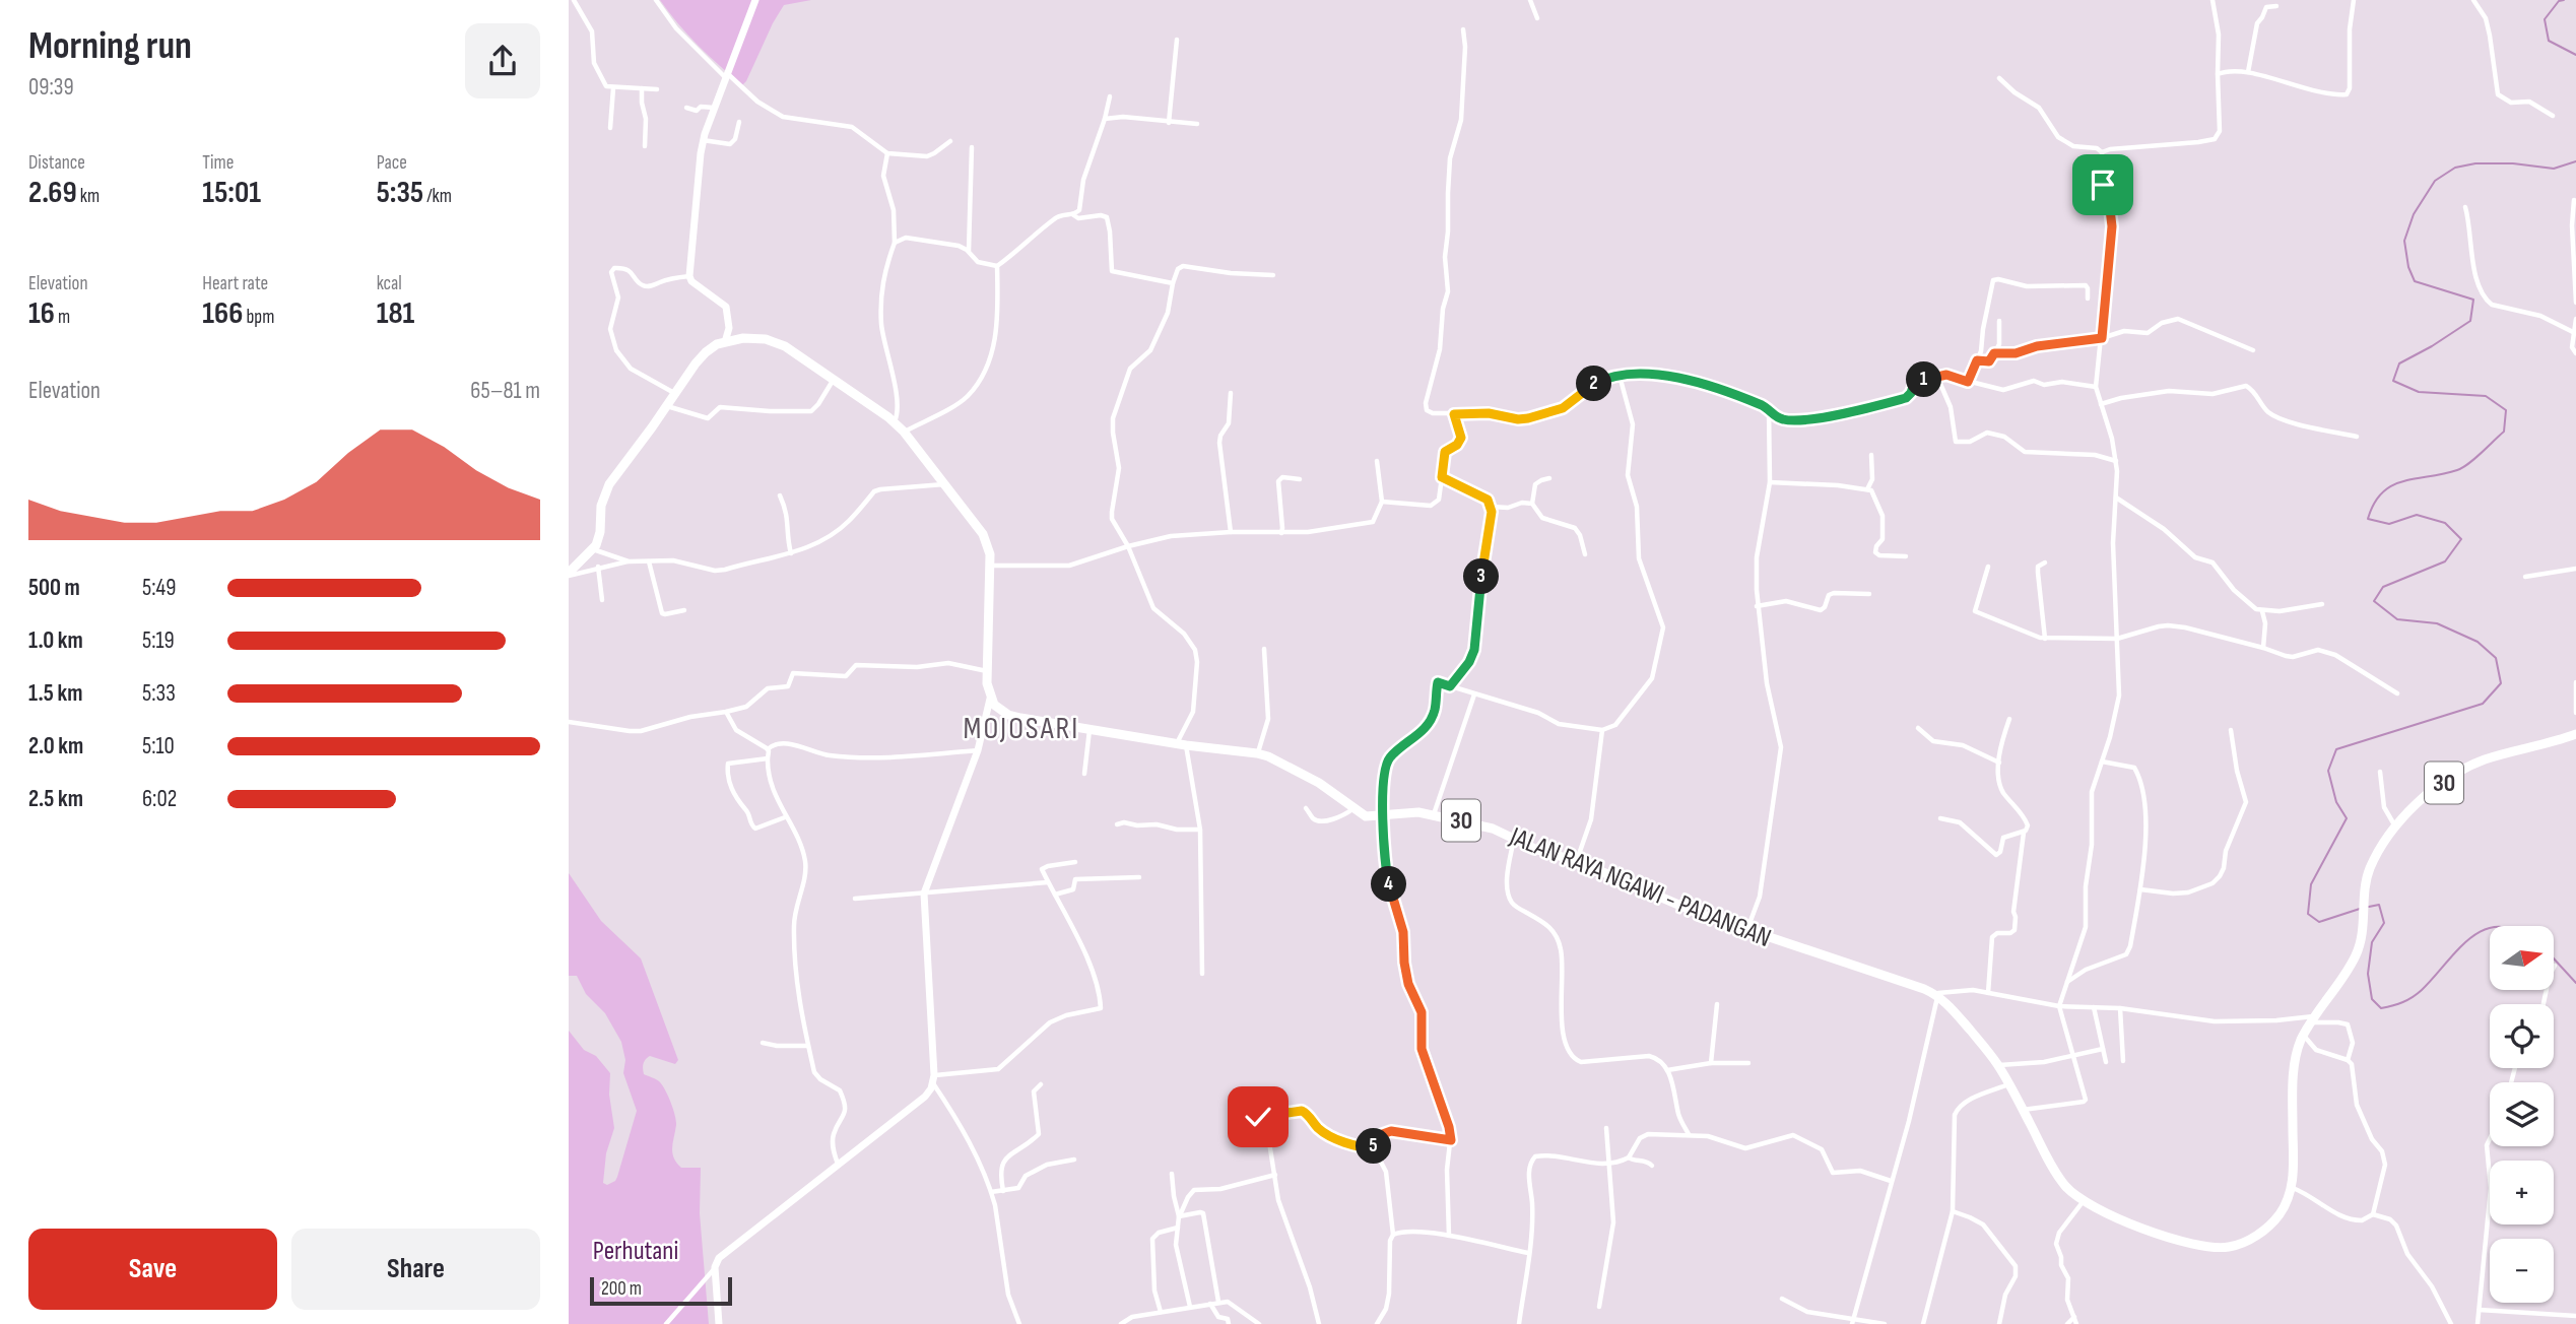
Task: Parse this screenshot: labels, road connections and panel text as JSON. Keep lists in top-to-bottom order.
{
  "streets": {
    "highway": ["30", "JALAN RAYA NGAWI - PADANGAN"]
  },
  "crossings": [
    ["30", "JALAN RAYA NGAWI - PADANGAN"]
  ],
  "districts": ["MOJOSARI"],
  "parks": ["Perhutani"],
  "scale_bar": "200 m",
  "north": "right",
  "page": {
    "heading": ["Morning run", "09:39"],
    "stats": [
      ["Distance", "2.69 km"],
      ["Time", "15:01"],
      ["Pace", "5:35 /km"],
      ["Elevation", "16 m"],
      ["Heart rate", "166 bpm"],
      ["kcal", "181"]
    ],
    "pins": [
      "1",
      "2",
      "3",
      "4",
      "5"
    ],
    "chart": ["Elevation", "65–81 m"],
    "list": [
      {
        "name": "500 m",
        "note": "5:49"
      },
      {
        "name": "1.0 km",
        "note": "5:19"
      },
      {
        "name": "1.5 km",
        "note": "5:33"
      },
      {
        "name": "2.0 km",
        "note": "5:10"
      },
      {
        "name": "2.5 km",
        "note": "6:02"
      }
    ],
    "map_buttons": ["+", "−"],
    "buttons": ["Save", "Share"],
    "scale": "200 m"
  }
}
